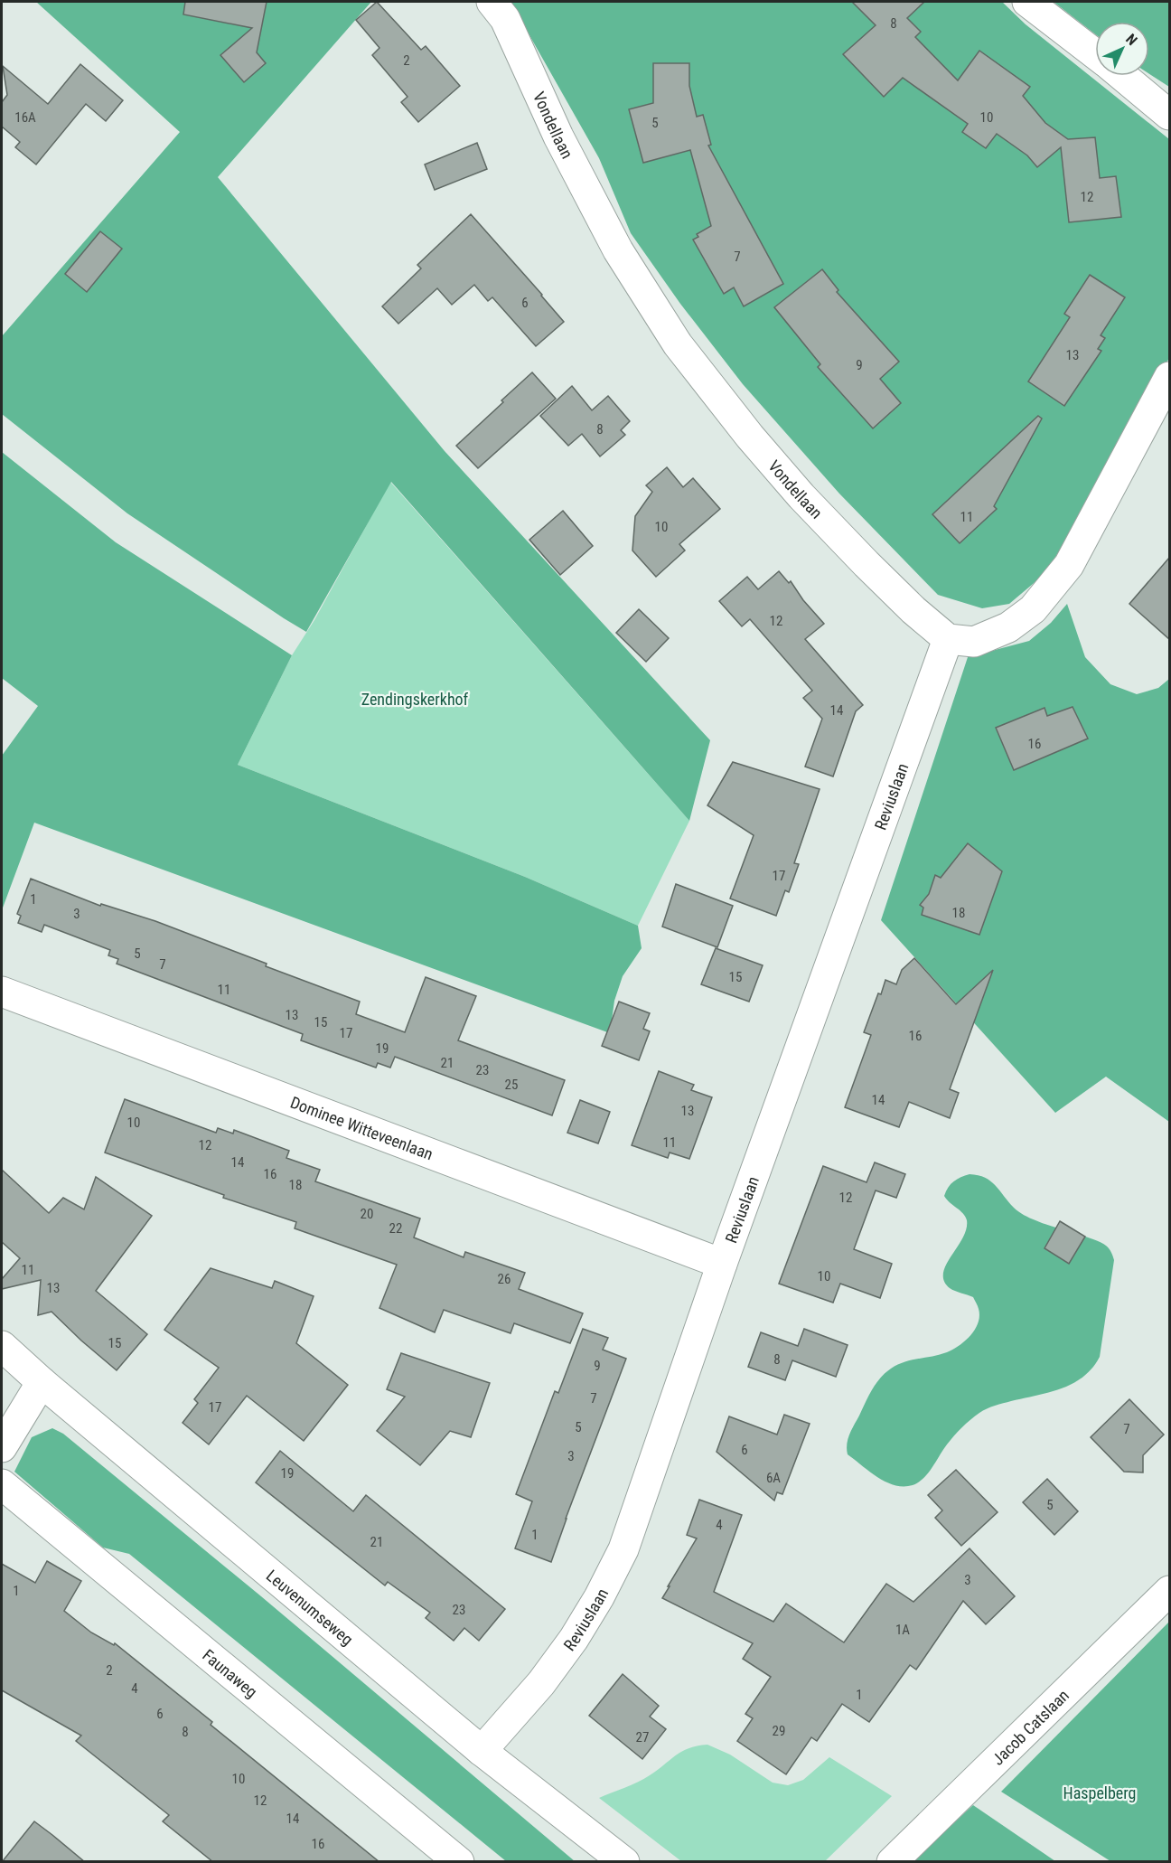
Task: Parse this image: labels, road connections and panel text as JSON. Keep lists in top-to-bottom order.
{
  "streets": {
    "street": [
      "Vondellaan",
      "Reviuslaan",
      "Dominee Witteveenlaan",
      "Leuvenumseweg",
      "Faunaweg",
      "Jacob Catslaan"
    ]
  },
  "crossings": [
    ["Vondellaan", "Reviuslaan"],
    ["Reviuslaan", "Dominee Witteveenlaan"],
    ["Reviuslaan", "Leuvenumseweg"]
  ],
  "parks": ["Zendingskerkhof", "Haspelberg"],
  "house_numbers": [
    "8",
    "2",
    "16A",
    "10",
    "5",
    "12",
    "7",
    "6",
    "13",
    "9",
    "8",
    "11",
    "10",
    "12",
    "14",
    "16",
    "17",
    "1",
    "18",
    "3",
    "5",
    "7",
    "15",
    "11",
    "13",
    "15",
    "17",
    "16",
    "19",
    "21",
    "23",
    "25",
    "14",
    "13",
    "10",
    "11",
    "12",
    "14",
    "16",
    "18",
    "12",
    "20",
    "22",
    "11",
    "10",
    "26",
    "13",
    "15",
    "8",
    "9",
    "7",
    "17",
    "5",
    "7",
    "6",
    "3",
    "19",
    "6A",
    "5",
    "4",
    "1",
    "21",
    "3",
    "1",
    "23",
    "1A",
    "2",
    "4",
    "1",
    "6",
    "29",
    "8",
    "27",
    "10",
    "12",
    "14",
    "16"
  ],
  "north": "top right"
}
